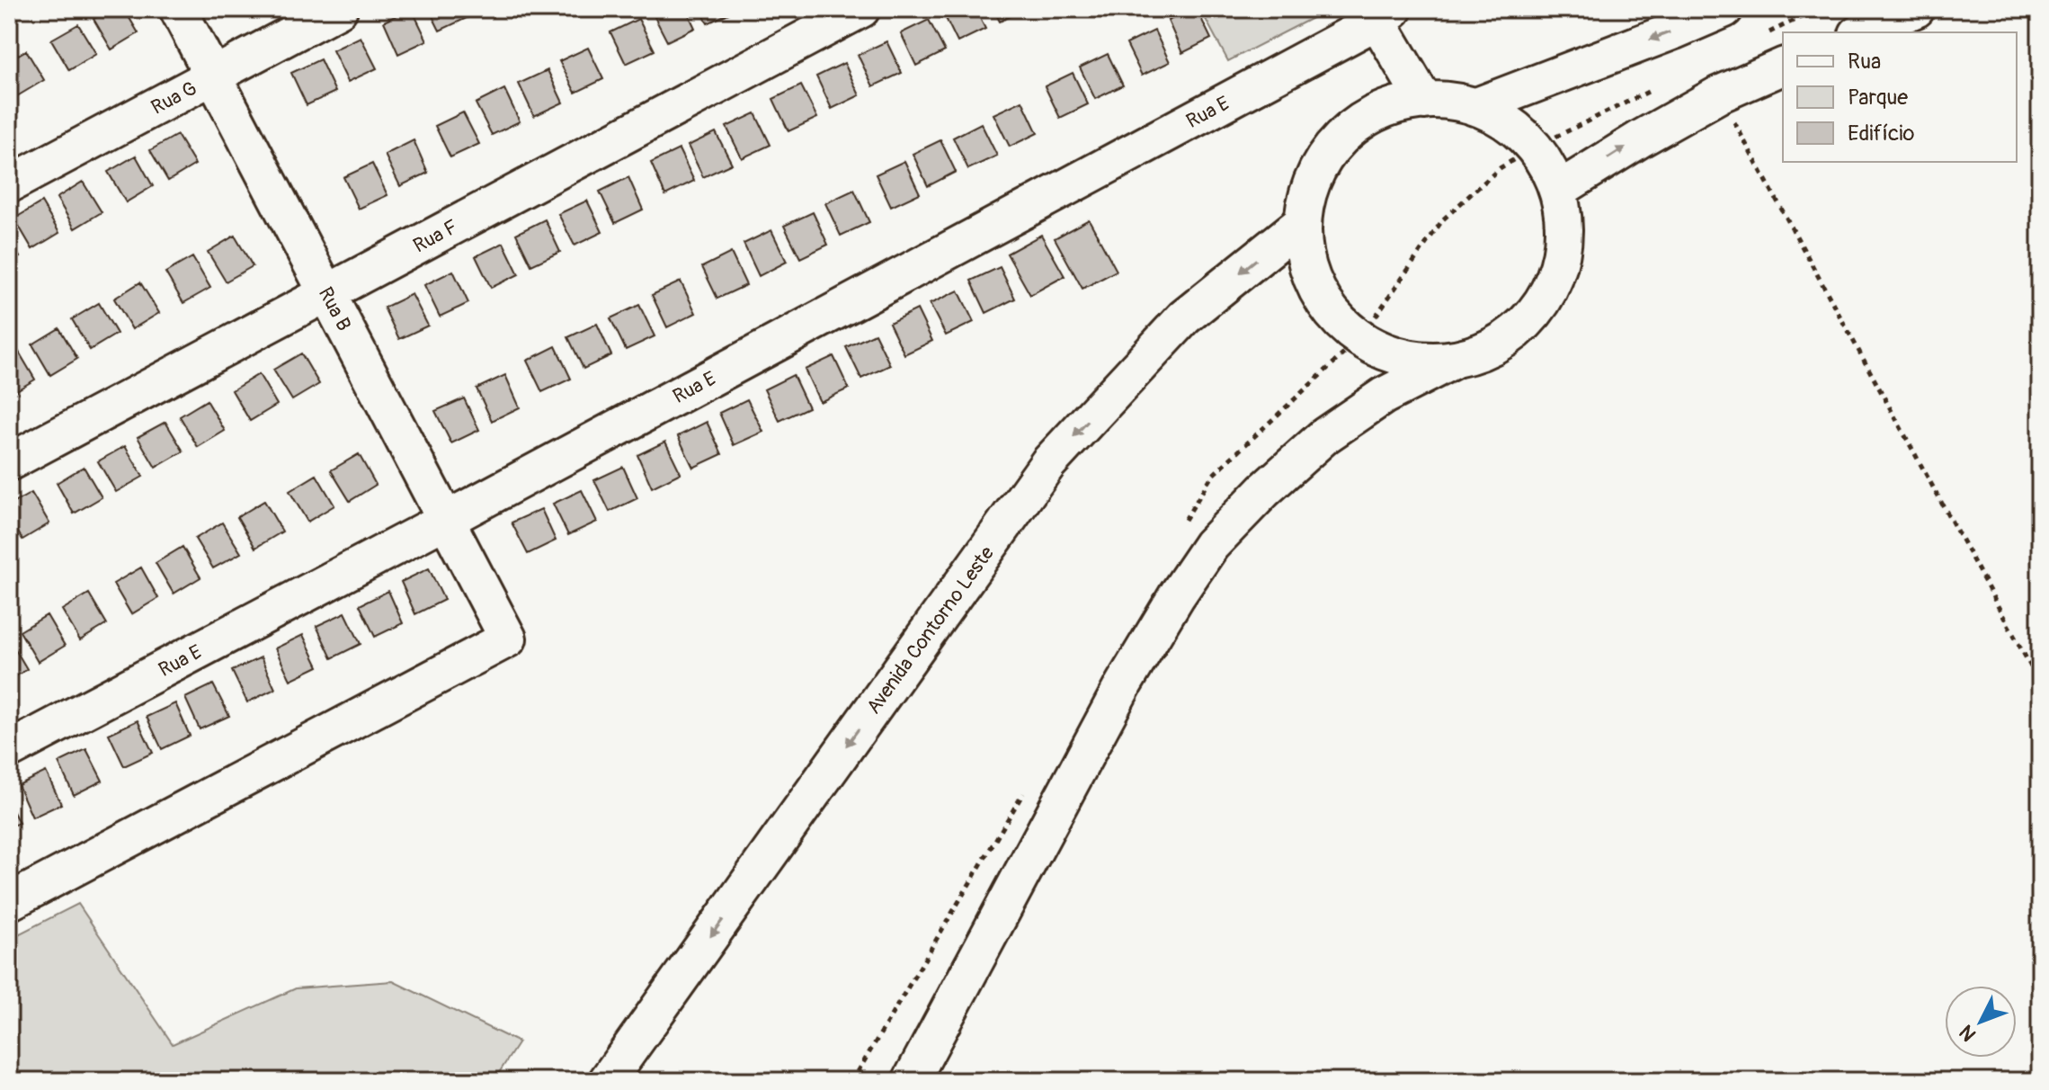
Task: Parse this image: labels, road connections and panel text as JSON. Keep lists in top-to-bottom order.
{
  "streets": {
    "street": [
      "Rua G",
      "Rua E",
      "Rua F",
      "Rua B",
      "Avenida Contorno Leste"
    ]
  },
  "crossings": [
    ["Rua G", "Rua B"],
    ["Rua E", "Rua B"],
    ["Rua F", "Rua B"]
  ],
  "legend": ["Rua", "Parque", "Edifício"],
  "north": "bottom left"
}
